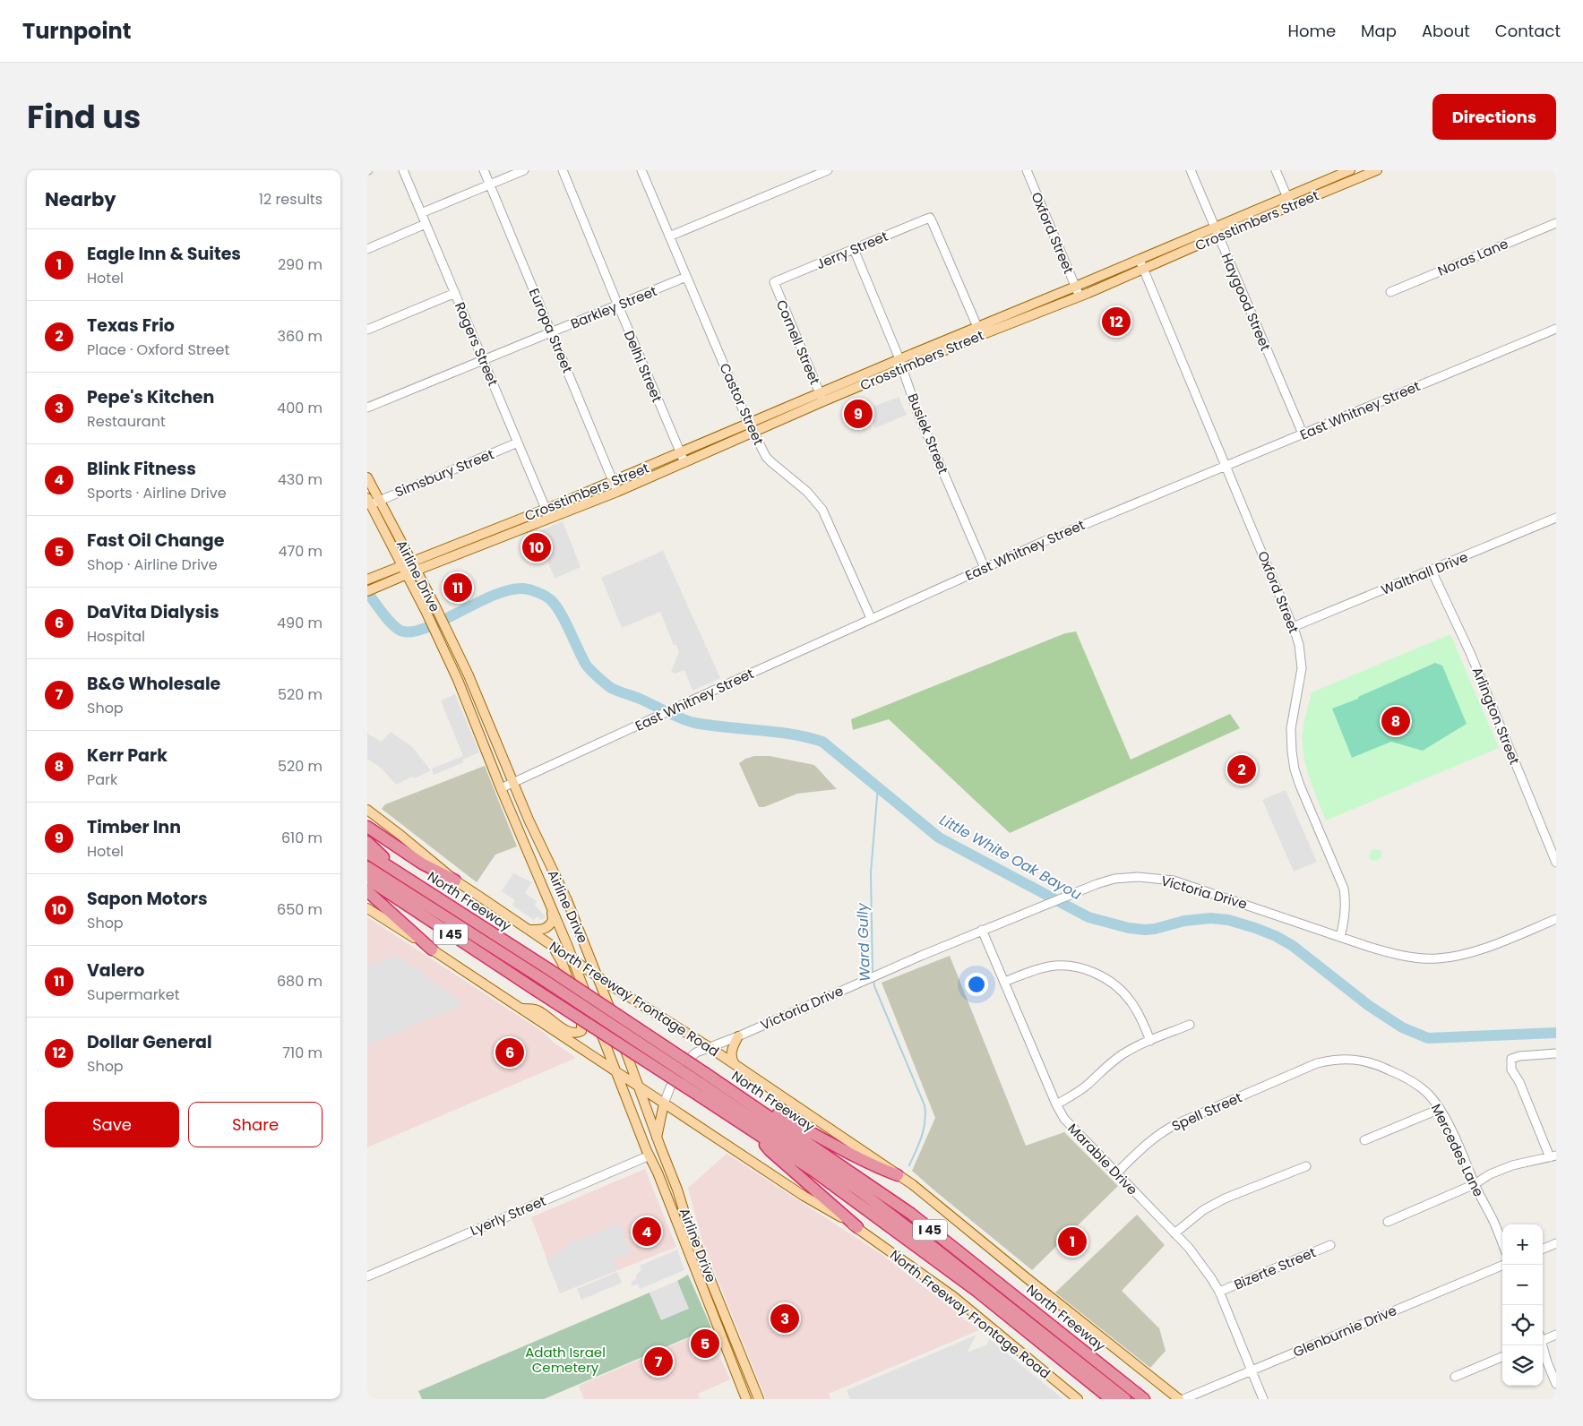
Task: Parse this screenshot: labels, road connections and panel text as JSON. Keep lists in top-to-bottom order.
{
  "streets": {
    "highway": ["North Freeway", "I 45"],
    "main road": ["Crosstimbers Street", "Airline Drive", "North Freeway Frontage Road"],
    "street": [
      "Oxford Street",
      "Jerry Street",
      "Noras Lane",
      "Haygood Street",
      "Barkley Street",
      "Europa Street",
      "Cornell Street",
      "Rogers Street",
      "Delhi Street",
      "Castor Street",
      "East Whitney Street",
      "Busiek Street",
      "Simsbury Street",
      "Walthall Drive",
      "Arlington Street",
      "Victoria Drive",
      "Spell Street",
      "Mercedes Lane",
      "Marable Drive",
      "Lyerly Street",
      "Bizerte Street",
      "Glenburnie Drive"
    ]
  },
  "crossings": [
    ["Crosstimbers Street", "Oxford Street"],
    ["Crosstimbers Street", "Jerry Street"],
    ["Crosstimbers Street", "Haygood Street"],
    ["Crosstimbers Street", "Europa Street"],
    ["Crosstimbers Street", "Cornell Street"],
    ["Crosstimbers Street", "Rogers Street"],
    ["Crosstimbers Street", "Delhi Street"],
    ["Crosstimbers Street", "Castor Street"],
    ["Crosstimbers Street", "Busiek Street"],
    ["Crosstimbers Street", "Airline Drive"],
    ["Oxford Street", "East Whitney Street"],
    ["Oxford Street", "Walthall Drive"],
    ["Oxford Street", "Victoria Drive"],
    ["Jerry Street", "Cornell Street"],
    ["Jerry Street", "Busiek Street"],
    ["Haygood Street", "East Whitney Street"],
    ["Barkley Street", "Europa Street"],
    ["Barkley Street", "Rogers Street"],
    ["Barkley Street", "Delhi Street"],
    ["Barkley Street", "Castor Street"],
    ["Rogers Street", "Simsbury Street"],
    ["Castor Street", "East Whitney Street"],
    ["East Whitney Street", "Busiek Street"],
    ["East Whitney Street", "Airline Drive"],
    ["Simsbury Street", "Airline Drive"],
    ["Walthall Drive", "Arlington Street"],
    ["Airline Drive", "North Freeway Frontage Road"],
    ["Airline Drive", "Lyerly Street"],
    ["Victoria Drive", "North Freeway Frontage Road"],
    ["Victoria Drive", "Marable Drive"],
    ["Spell Street", "Mercedes Lane"],
    ["Spell Street", "Marable Drive"],
    ["Marable Drive", "Bizerte Street"],
    ["Marable Drive", "Glenburnie Drive"]
  ],
  "water": ["Little White Oak Bayou", "Ward Gully"],
  "parks": ["Adath Israel Cemetery"],
  "page": {
    "header": "Turnpoint",
    "nav": [
      "Home",
      "Map",
      "About",
      "Contact"
    ],
    "title": "Find us",
    "buttons": [
      "Directions",
      ["Save", "Share"]
    ],
    "heading": ["Nearby", "12 results"],
    "list": [
      {
        "mark": "1",
        "name": "Eagle Inn & Suites",
        "note": "Hotel",
        "value": "290 m"
      },
      {
        "mark": "2",
        "name": "Texas Frio",
        "note": "Place · Oxford Street",
        "value": "360 m"
      },
      {
        "mark": "3",
        "name": "Pepe's Kitchen",
        "note": "Restaurant",
        "value": "400 m"
      },
      {
        "mark": "4",
        "name": "Blink Fitness",
        "note": "Sports · Airline Drive",
        "value": "430 m"
      },
      {
        "mark": "5",
        "name": "Fast Oil Change",
        "note": "Shop · Airline Drive",
        "value": "470 m"
      },
      {
        "mark": "6",
        "name": "DaVita Dialysis",
        "note": "Hospital",
        "value": "490 m"
      },
      {
        "mark": "7",
        "name": "B&G Wholesale",
        "note": "Shop",
        "value": "520 m"
      },
      {
        "mark": "8",
        "name": "Kerr Park",
        "note": "Park",
        "value": "520 m"
      },
      {
        "mark": "9",
        "name": "Timber Inn",
        "note": "Hotel",
        "value": "610 m"
      },
      {
        "mark": "10",
        "name": "Sapon Motors",
        "note": "Shop",
        "value": "650 m"
      },
      {
        "mark": "11",
        "name": "Valero",
        "note": "Supermarket",
        "value": "680 m"
      },
      {
        "mark": "12",
        "name": "Dollar General",
        "note": "Shop",
        "value": "710 m"
      }
    ],
    "pins": [
      "12",
      "9",
      "10",
      "11",
      "8",
      "2",
      "6",
      "4",
      "1",
      "3",
      "5",
      "7"
    ],
    "map_buttons": ["+", "−"]
  }
}
